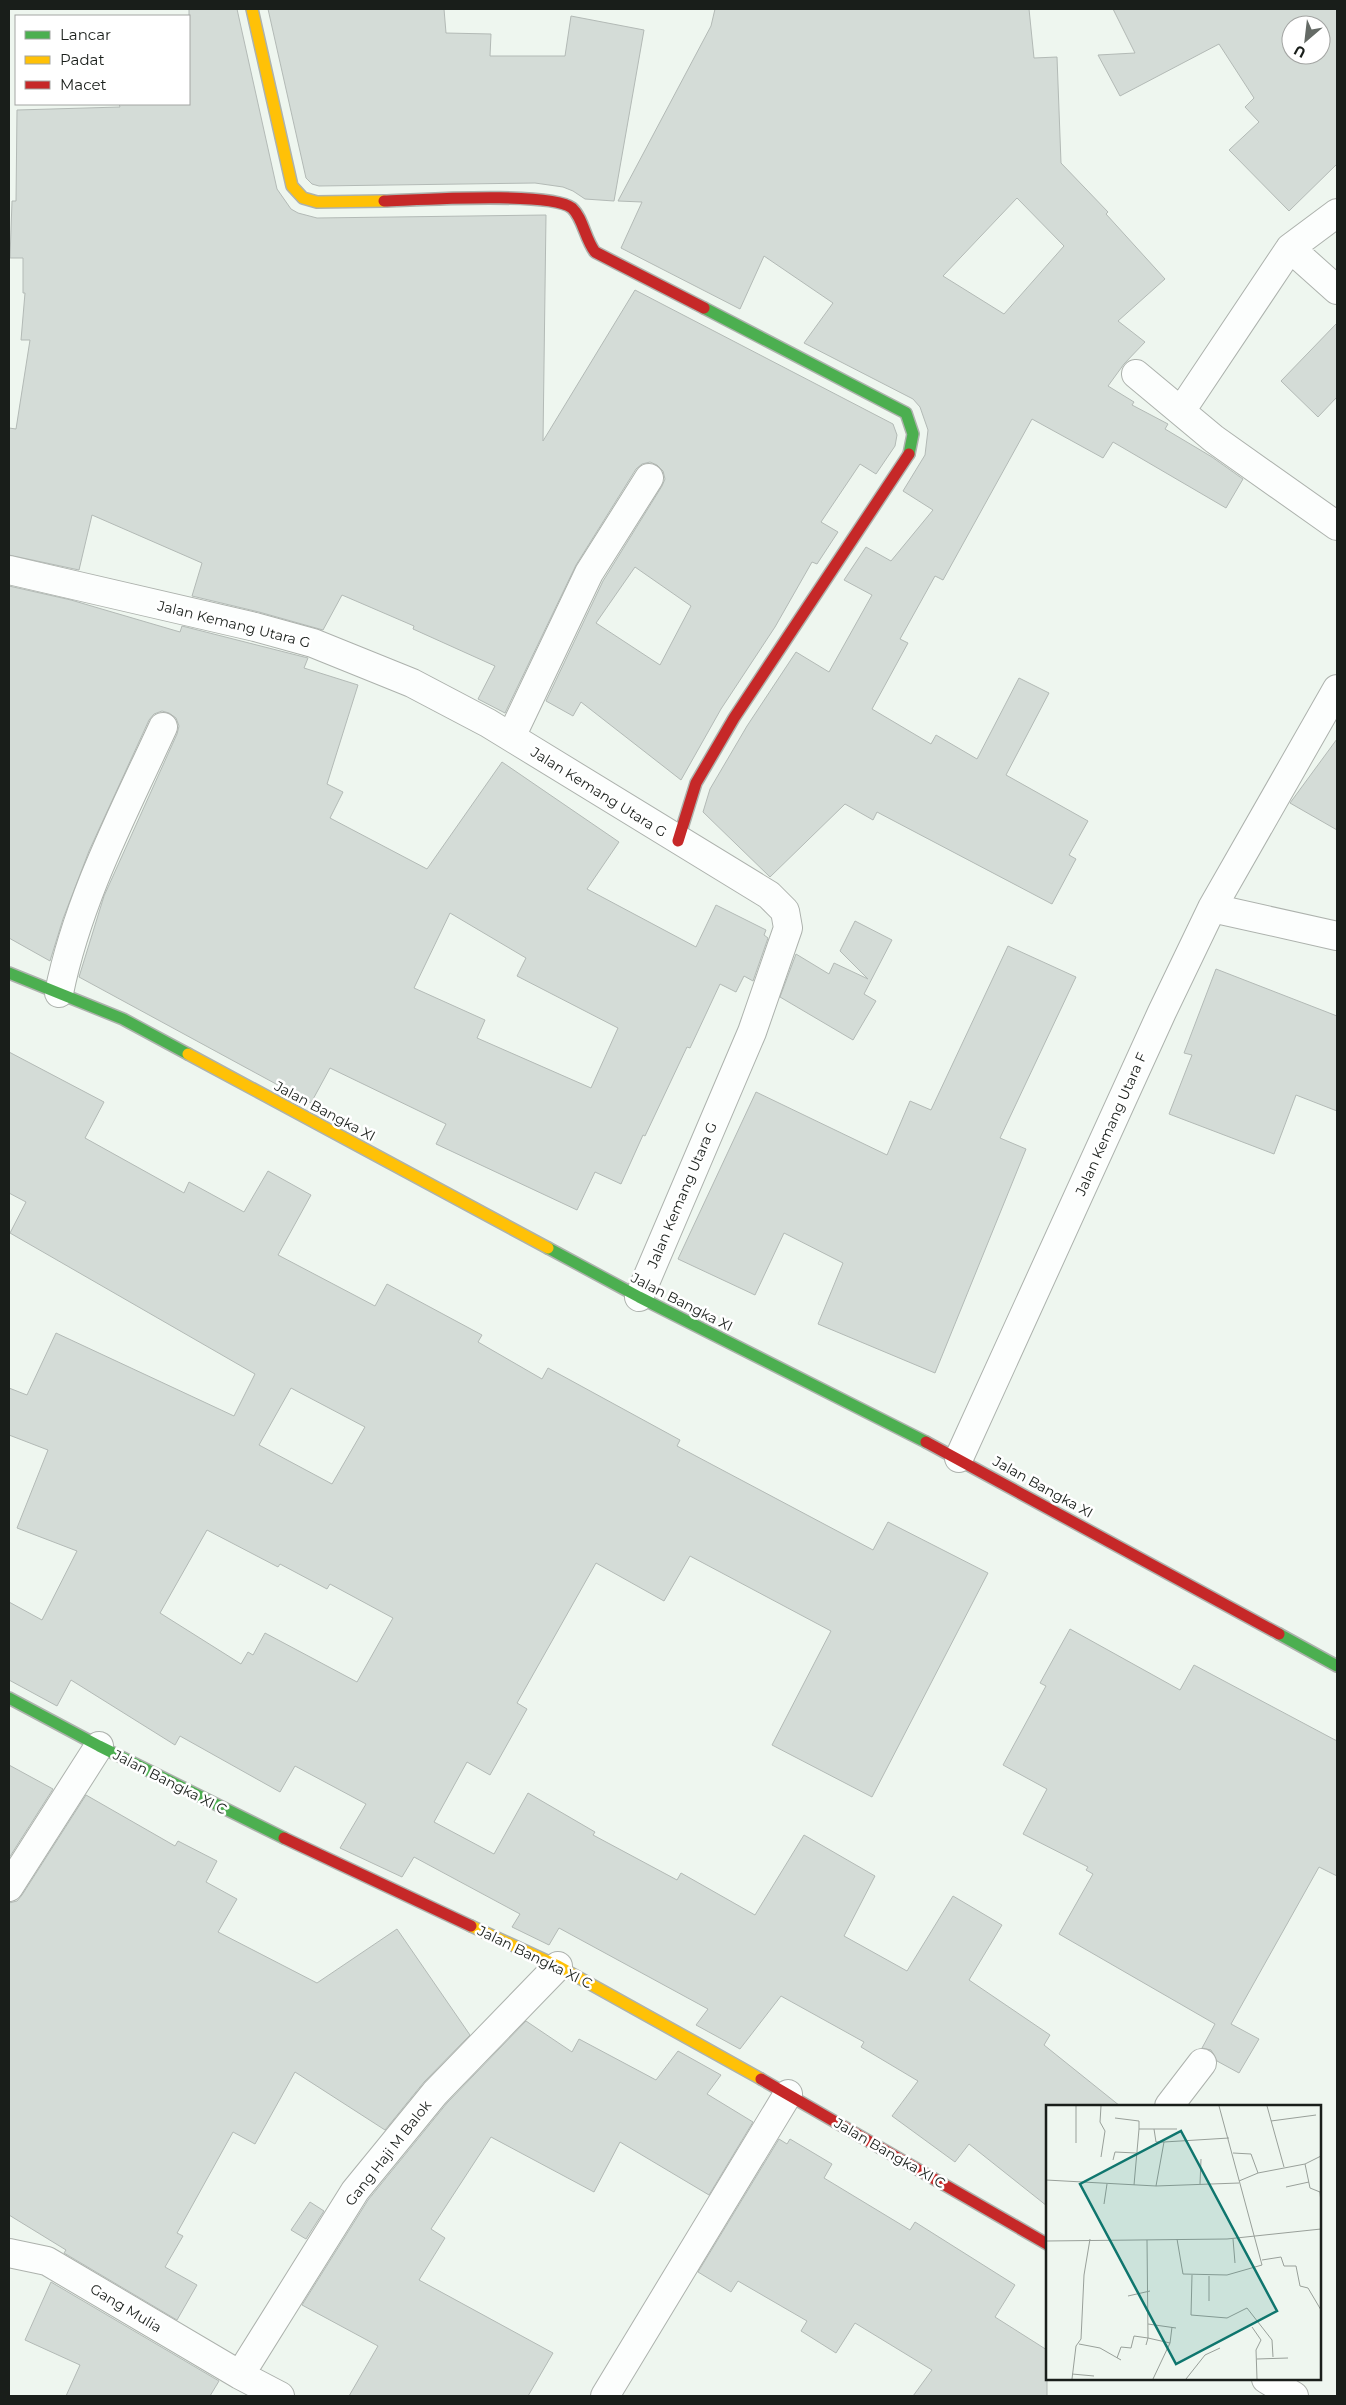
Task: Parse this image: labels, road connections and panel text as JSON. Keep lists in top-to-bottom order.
{
  "streets": {
    "street": [
      "Jalan Kemang Utara G",
      "Jalan Bangka XI",
      "Jalan Kemang Utara F",
      "Jalan Bangka XI C",
      "Gang Haji M Balok",
      "Gang Mulia"
    ]
  },
  "crossings": [
    ["Jalan Kemang Utara G", "Jalan Bangka XI"],
    ["Jalan Bangka XI", "Jalan Kemang Utara F"],
    ["Jalan Bangka XI C", "Gang Haji M Balok"],
    ["Gang Haji M Balok", "Gang Mulia"]
  ],
  "legend": ["Lancar", "Padat", "Macet"],
  "north": "bottom left"
}
